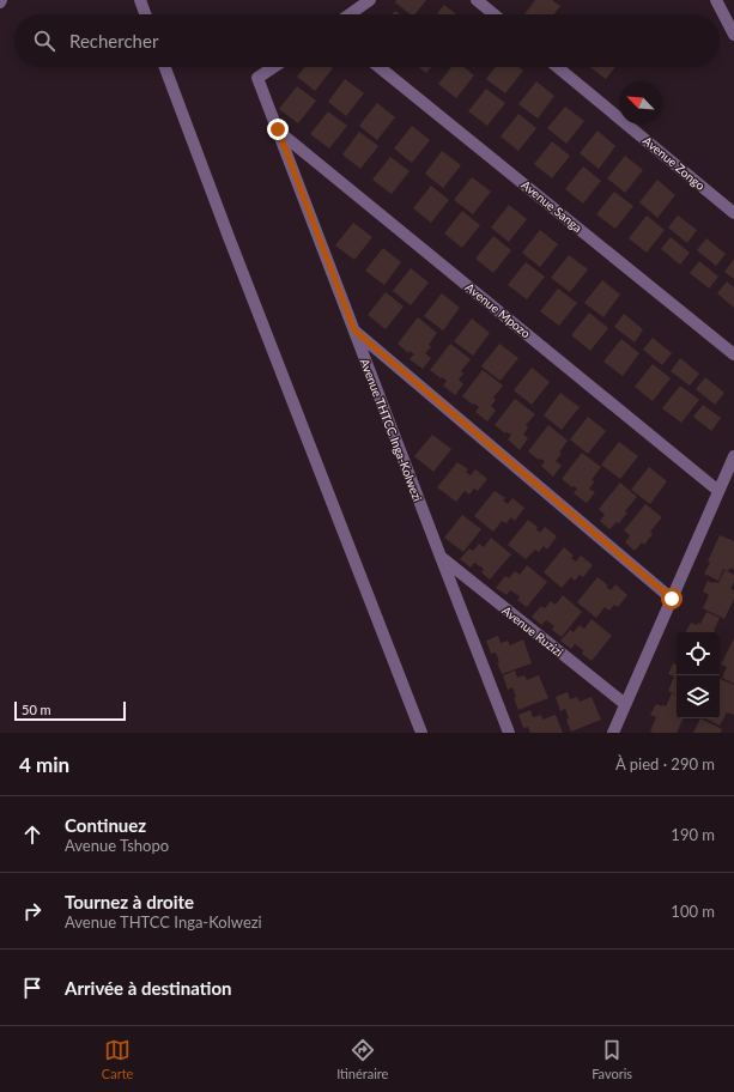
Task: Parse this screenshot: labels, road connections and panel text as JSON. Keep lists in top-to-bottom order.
{
  "streets": {
    "lane": [
      "Avenue Zongo",
      "Avenue Sanga",
      "Avenue Mpozo",
      "Avenue THTCC Inga-Kolwezi",
      "Avenue Ruzizi"
    ]
  },
  "crossings": [
    ["Avenue Mpozo", "Avenue THTCC Inga-Kolwezi"],
    ["Avenue THTCC Inga-Kolwezi", "Avenue Ruzizi"]
  ],
  "scale_bar": "50 m",
  "north": "top left",
  "page": {
    "search": "Rechercher",
    "scale": "50 m",
    "heading": ["4 min", "À pied · 290 m"],
    "list": [
      ["Continuez", "Avenue Tshopo", "190 m"],
      ["Tournez à droite", "Avenue THTCC Inga-Kolwezi", "100 m"],
      "Arrivée à destination"
    ],
    "nav": ["Carte", "Itinéraire", "Favoris"]
  }
}
